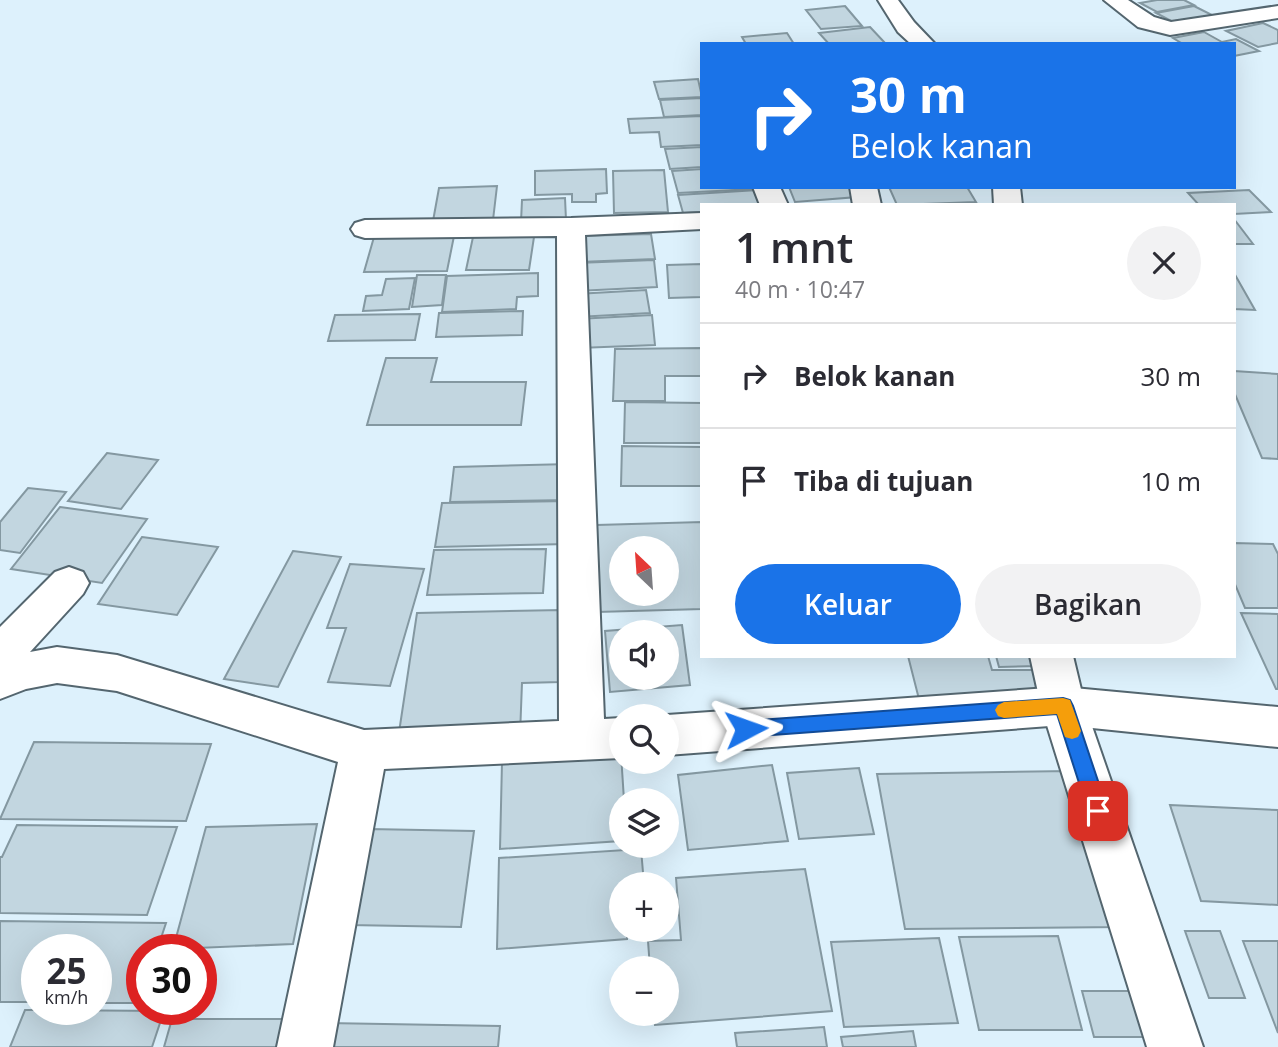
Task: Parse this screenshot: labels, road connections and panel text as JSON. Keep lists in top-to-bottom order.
{
  "north": "top left",
  "page": {
    "turn": ["30 m", "Belok kanan"],
    "heading": ["1 mnt", "40 m · 10:47"],
    "list": [
      {
        "name": "Belok kanan",
        "value": "30 m"
      },
      {
        "name": "Tiba di tujuan",
        "value": "10 m"
      }
    ],
    "map_buttons": ["+", "−"],
    "buttons": ["Keluar", "Bagikan"],
    "speed": "25 km/h",
    "limit": "30"
  }
}
